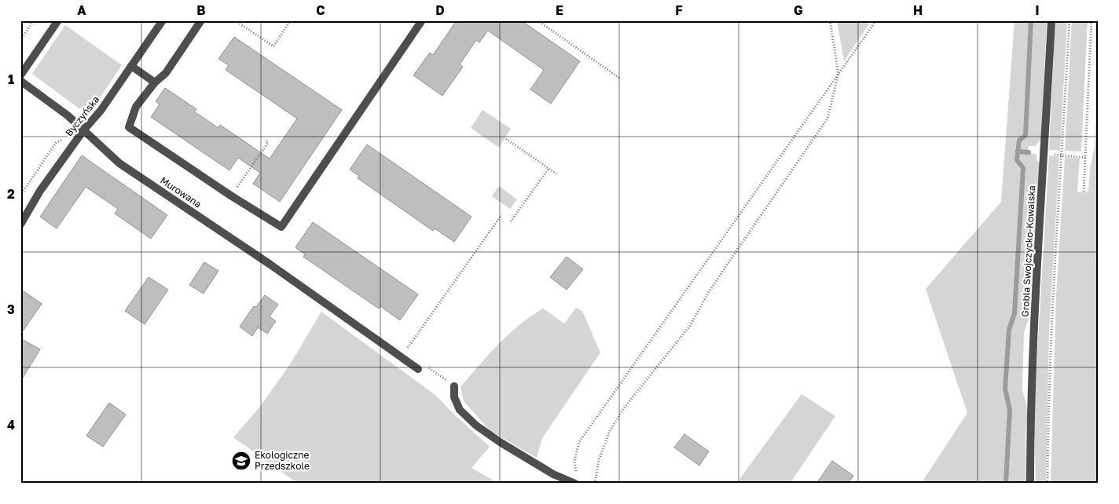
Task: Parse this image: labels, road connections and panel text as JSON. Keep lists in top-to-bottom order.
{
  "streets": {
    "street": ["Byczyńska", "Murowana", "Grobla Swojczycko-Kowalska"]
  },
  "crossings": [
    ["Byczyńska", "Murowana"]
  ],
  "places": {
    "school or university": ["Ekologiczne Przedszkole"]
  },
  "grid": {
    "columns": [
      "A",
      "B",
      "C",
      "D",
      "E",
      "F",
      "G",
      "H",
      "I"
    ],
    "rows": [
      "1",
      "2",
      "3",
      "4"
    ]
  }
}
